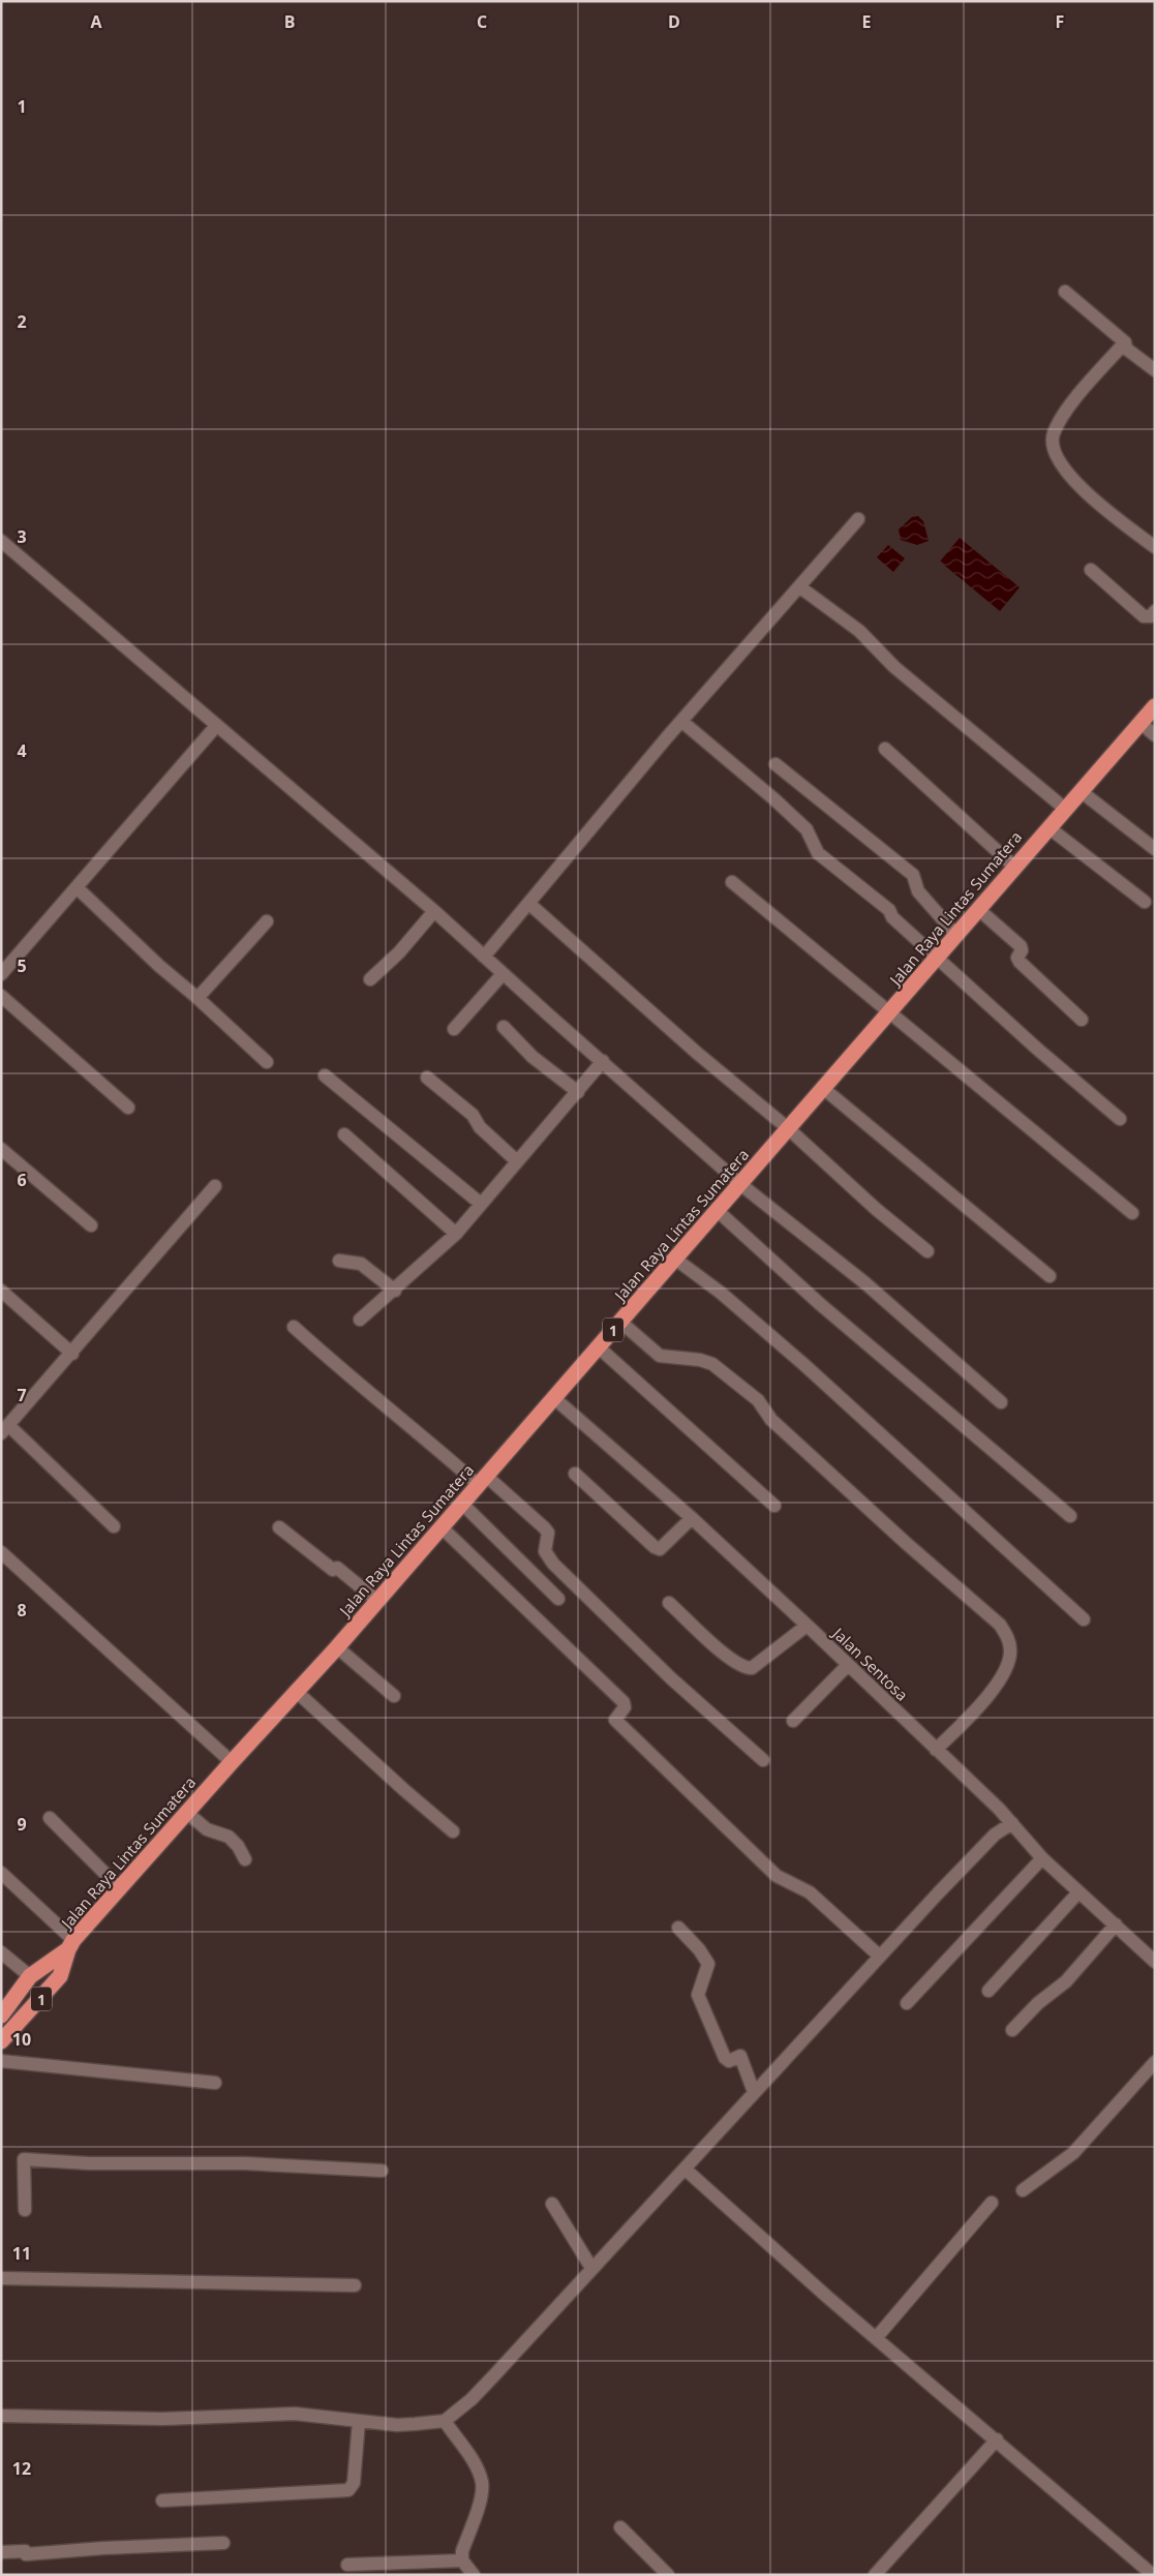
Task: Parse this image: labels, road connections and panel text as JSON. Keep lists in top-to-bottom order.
{
  "streets": {
    "highway": ["Jalan Raya Lintas Sumatera", "1"],
    "street": ["Jalan Sentosa"]
  },
  "crossings": [
    ["Jalan Raya Lintas Sumatera", "Jalan Sentosa"]
  ],
  "grid": {
    "columns": [
      "A",
      "B",
      "C",
      "D",
      "E",
      "F"
    ],
    "rows": [
      "1",
      "2",
      "3",
      "4",
      "5",
      "6",
      "7",
      "8",
      "9",
      "10",
      "11",
      "12"
    ]
  }
}
